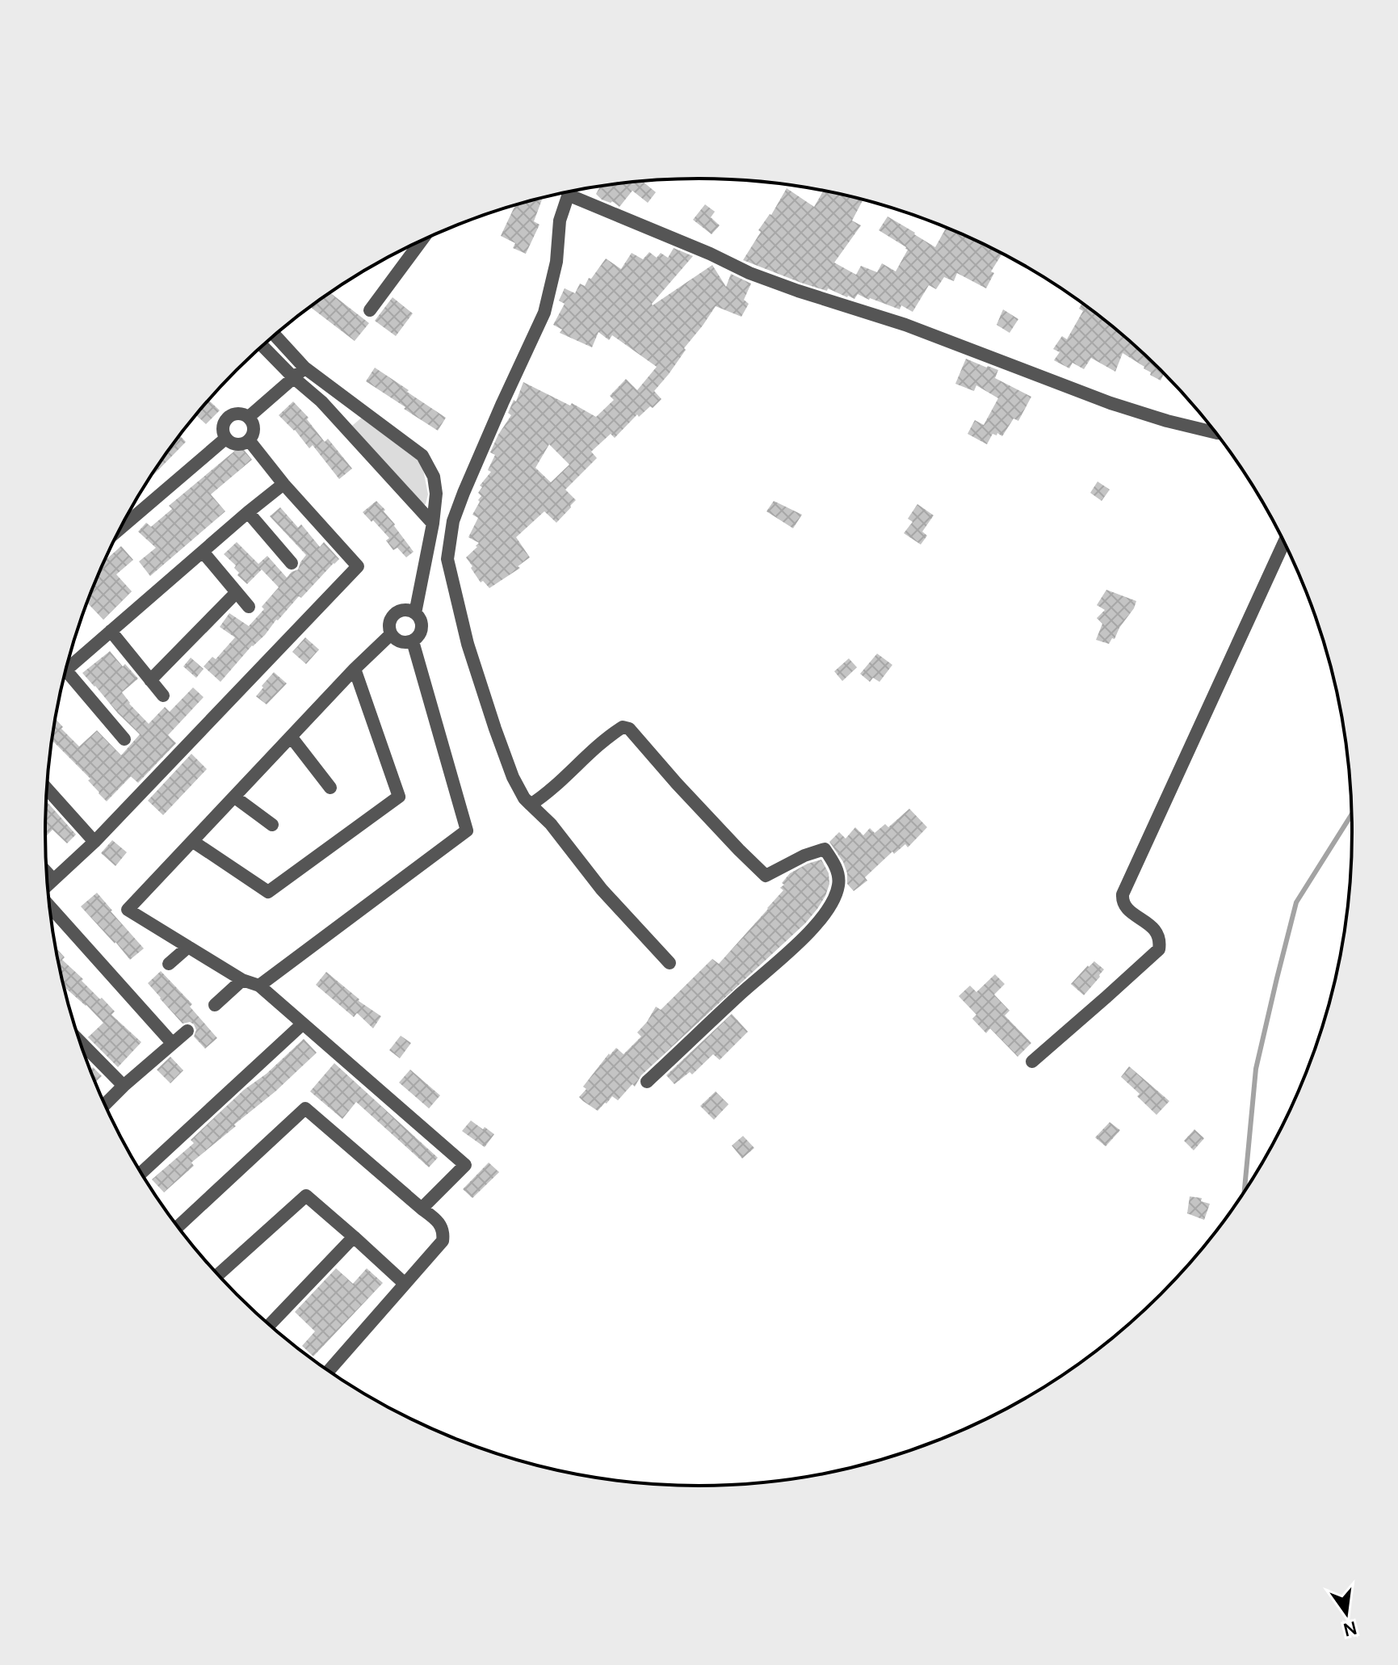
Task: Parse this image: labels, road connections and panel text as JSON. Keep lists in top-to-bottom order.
{
  "north": "bottom"
}
